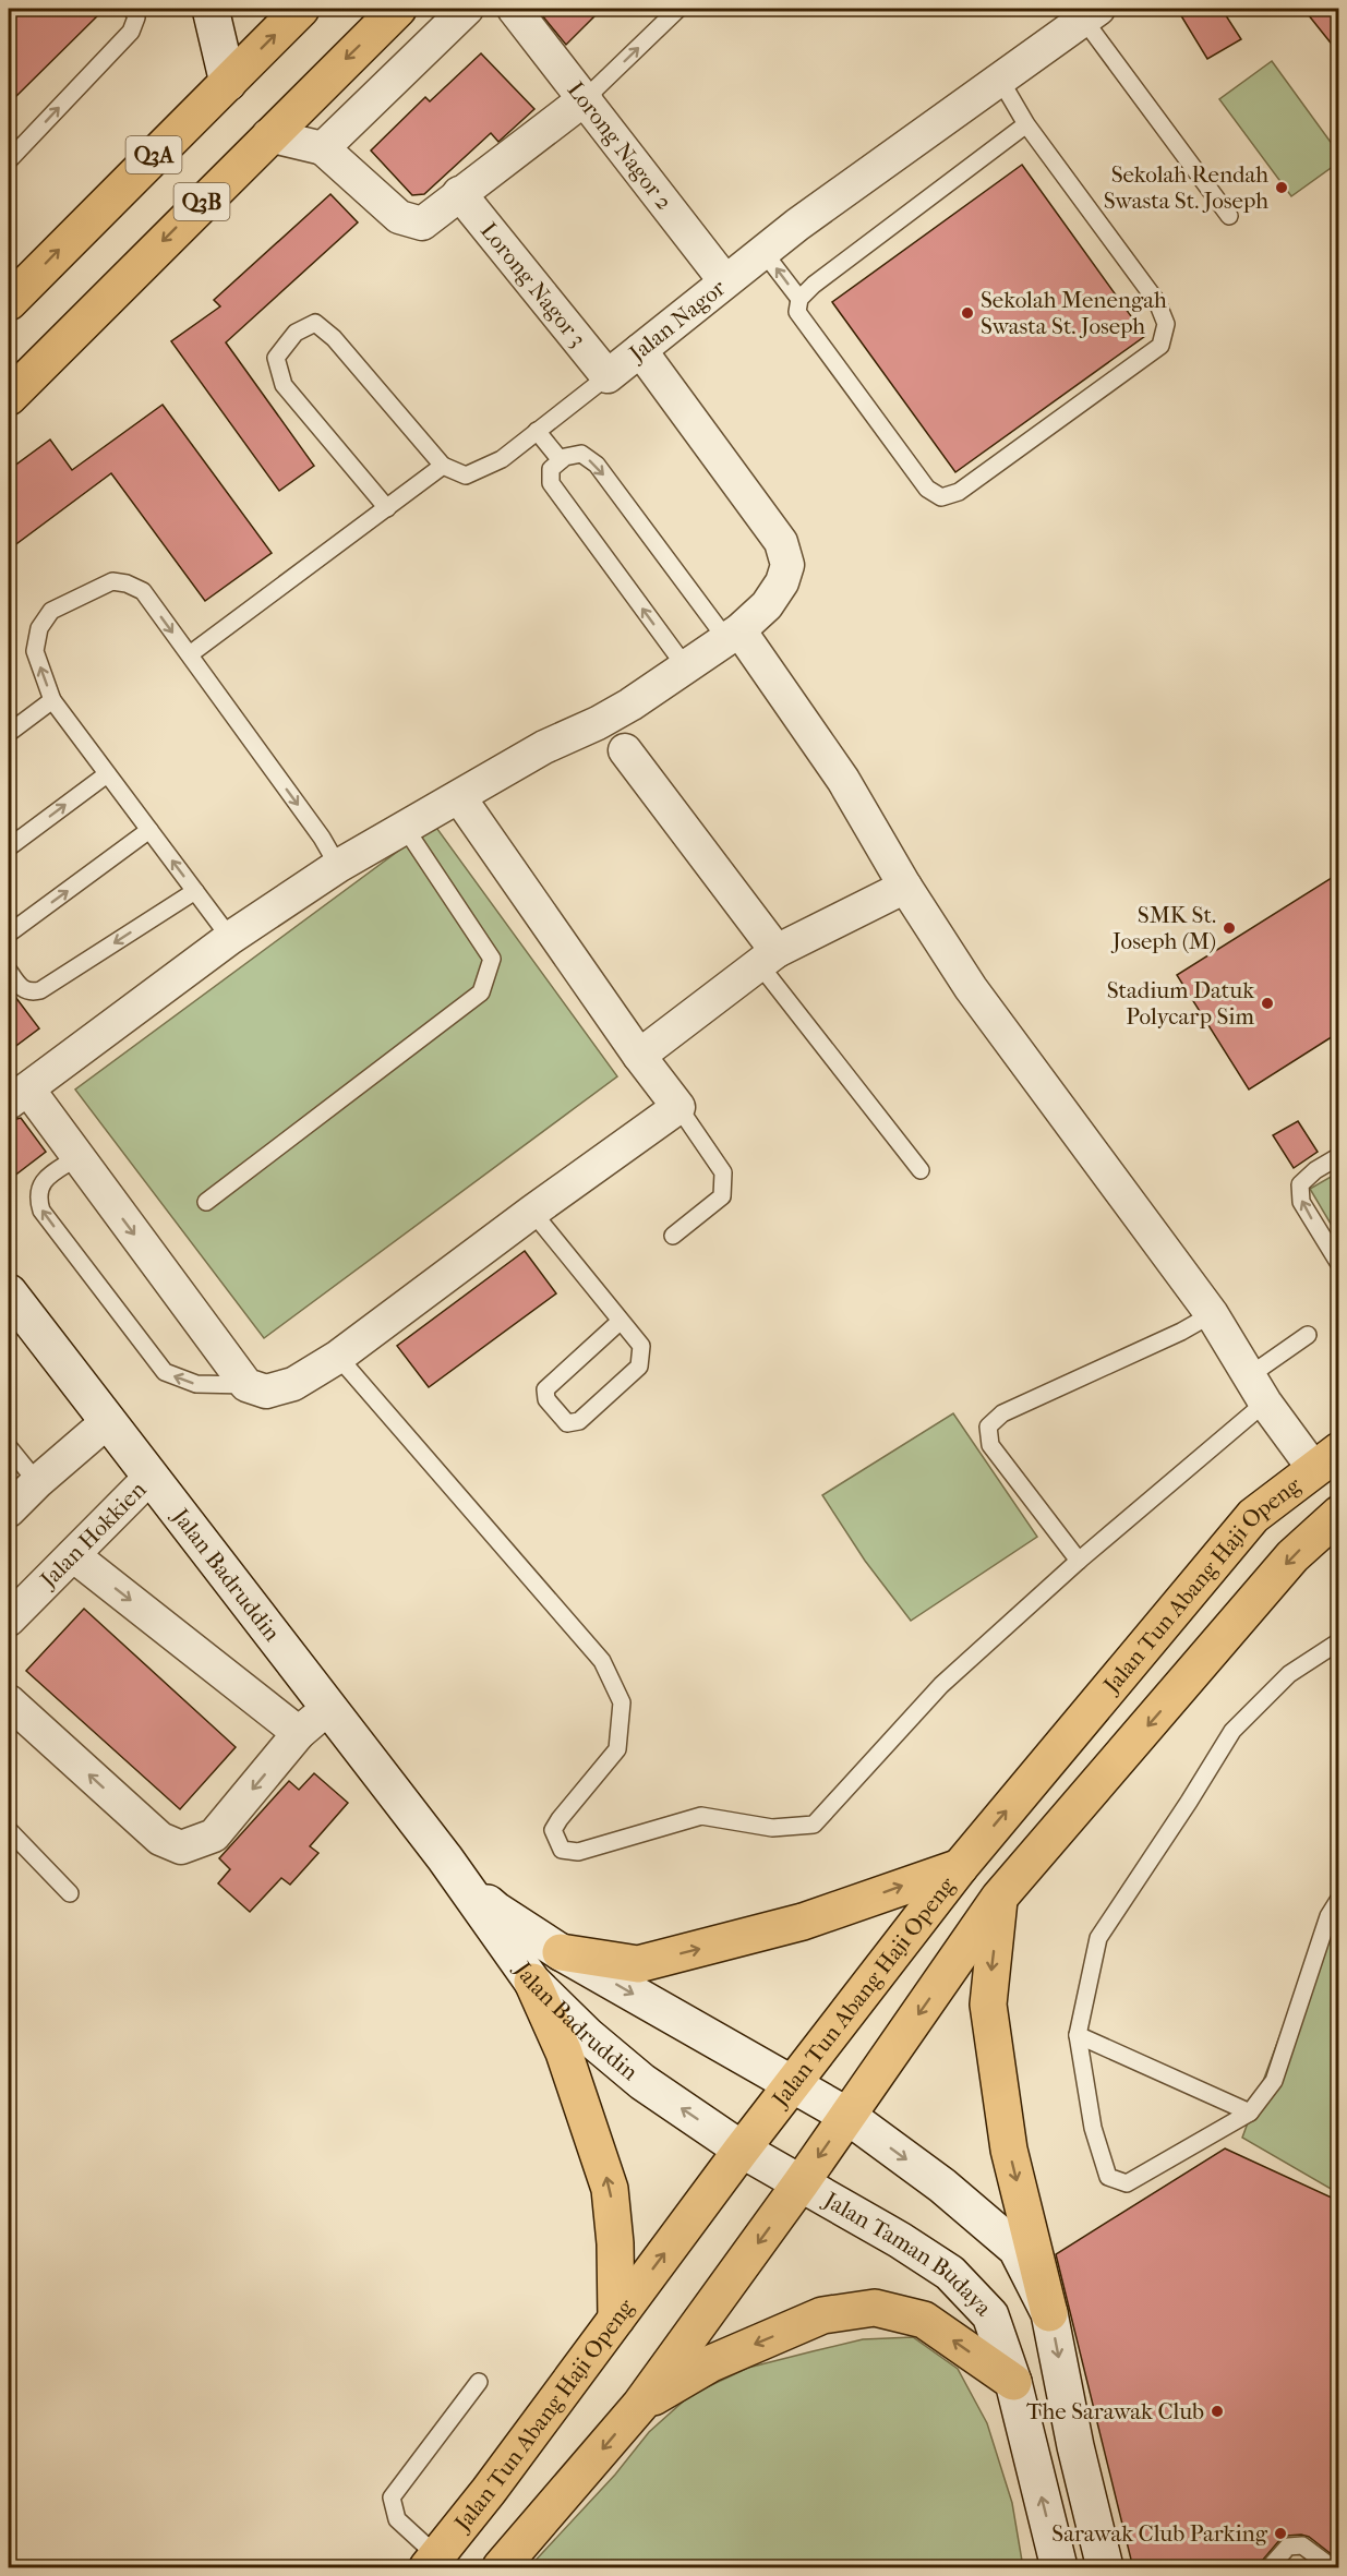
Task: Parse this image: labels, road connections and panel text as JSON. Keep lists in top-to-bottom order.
{
  "streets": {
    "main road": [
      "Q3A",
      "Q3B",
      "Jalan Badruddin",
      "Jalan Tun Abang Haji Openg",
      "Jalan Taman Budaya"
    ],
    "street": [
      "Lorong Nagor 2",
      "Lorong Nagor 3",
      "Jalan Nagor",
      "Jalan Hokkien"
    ]
  },
  "crossings": [
    ["Lorong Nagor 2", "Jalan Nagor"],
    ["Lorong Nagor 3", "Jalan Nagor"],
    ["Jalan Hokkien", "Jalan Badruddin"],
    ["Jalan Badruddin", "Jalan Tun Abang Haji Openg"],
    ["Jalan Badruddin", "Jalan Taman Budaya"],
    ["Jalan Tun Abang Haji Openg", "Jalan Taman Budaya"]
  ],
  "places": [
    "Sekolah Rendah Swasta St. Joseph",
    "Sekolah Menengah Swasta St. Joseph",
    "SMK St. Joseph (M)",
    "Stadium Datuk Polycarp Sim",
    "The Sarawak Club",
    "Sarawak Club Parking"
  ]
}
